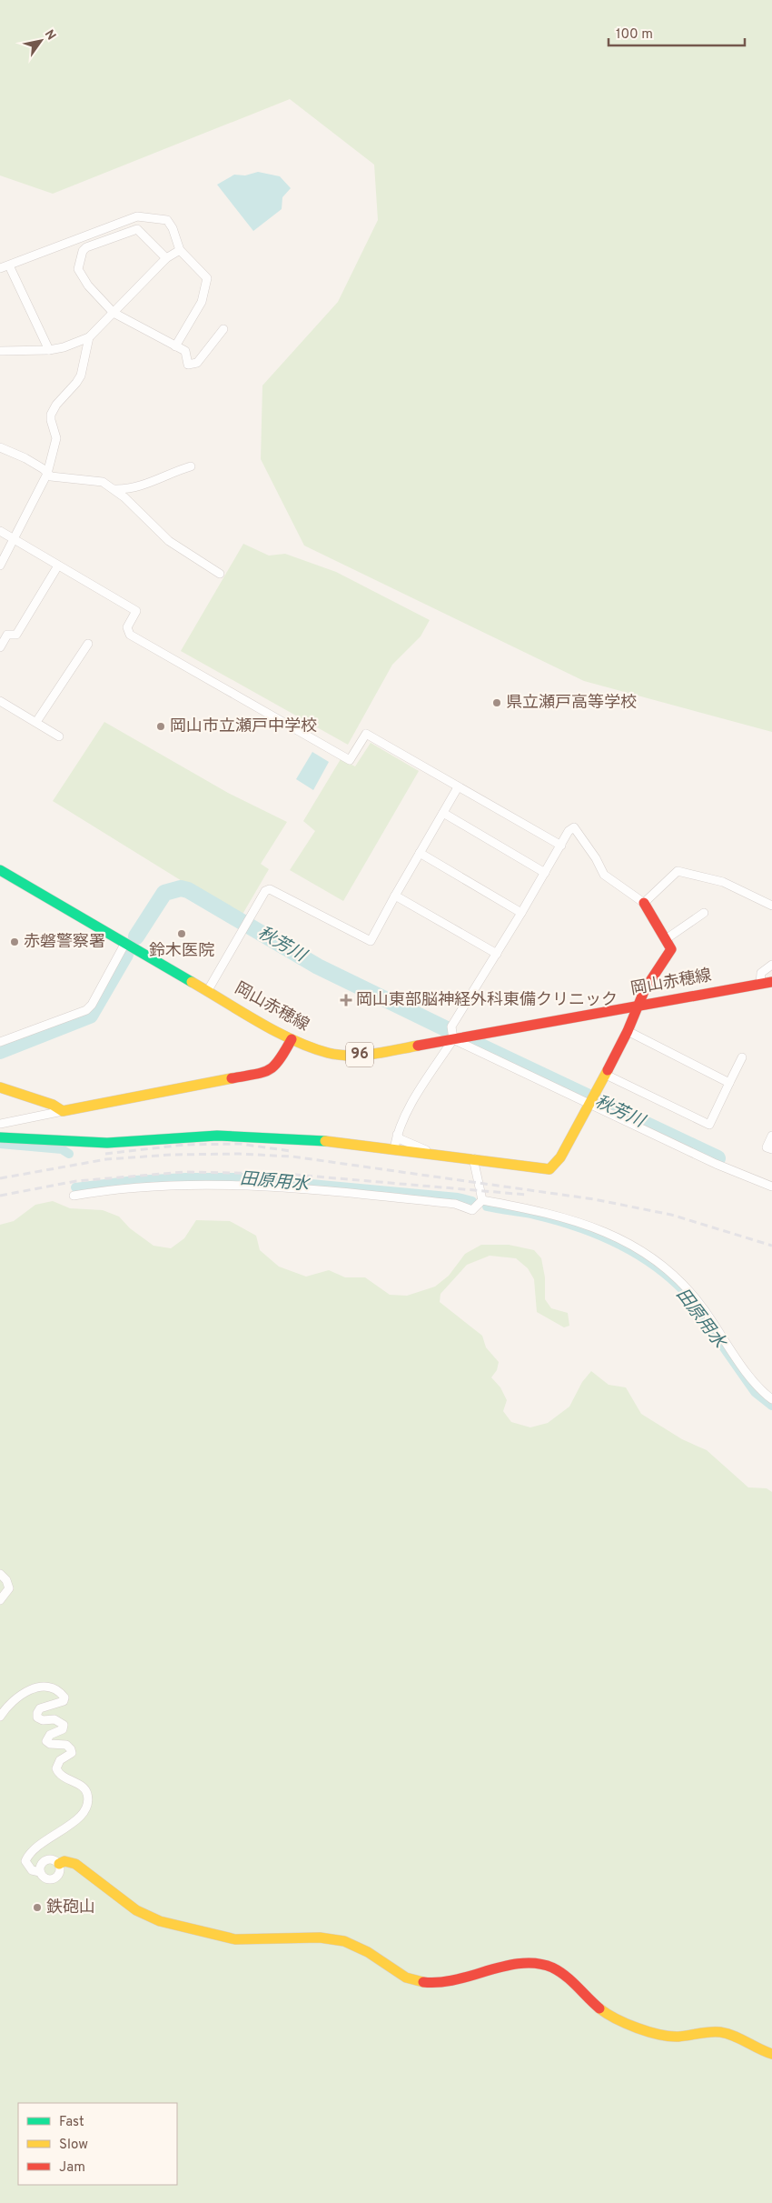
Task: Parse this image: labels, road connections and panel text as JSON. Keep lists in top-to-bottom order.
{
  "streets": {
    "street": ["岡山赤穂線", "96"]
  },
  "water": ["秋芳川", "田原用水"],
  "places": {
    "other": [
      "県立瀬戸高等学校",
      "岡山市立瀬戸中学校",
      "鈴木医院",
      "赤磐警察署",
      "鉄砲山"
    ],
    "health": ["岡山東部脳神経外科東備クリニック"]
  },
  "legend": ["Fast", "Slow", "Jam"],
  "scale_bar": "100 m",
  "north": "top right"
}
